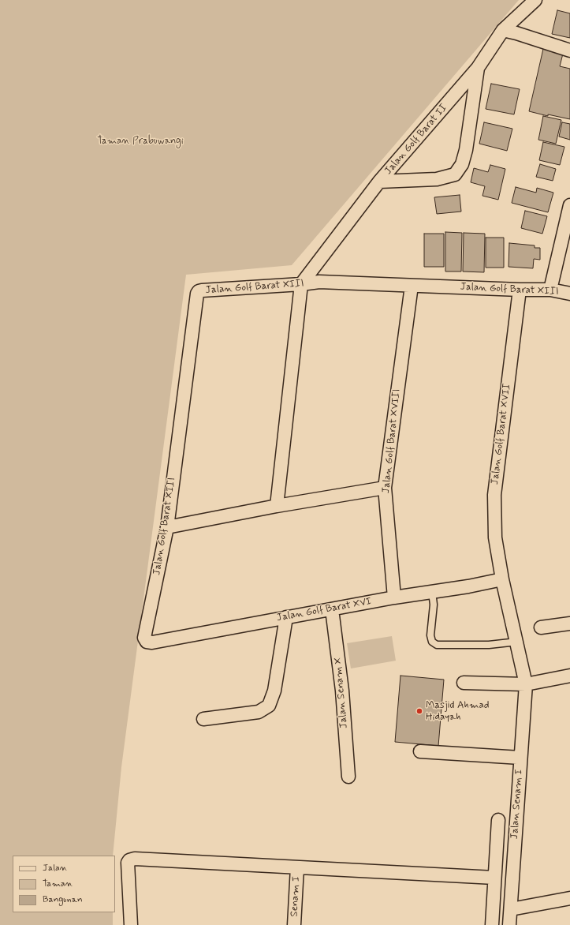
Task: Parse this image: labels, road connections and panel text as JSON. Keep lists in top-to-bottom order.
{
  "streets": {
    "street": [
      "Jalan Golf Barat II",
      "Jalan Golf Barat XIII",
      "Jalan Golf Barat XVII",
      "Jalan Golf Barat XVIII",
      "Jalan Golf Barat XVI",
      "Jalan Senam X",
      "Jalan Senam I",
      "Senam I"
    ]
  },
  "crossings": [
    ["Jalan Golf Barat II", "Jalan Golf Barat XIII"],
    ["Jalan Golf Barat XIII", "Jalan Golf Barat XVII"],
    ["Jalan Golf Barat XIII", "Jalan Golf Barat XVIII"],
    ["Jalan Golf Barat XIII", "Jalan Golf Barat XVI"],
    ["Jalan Golf Barat XVII", "Jalan Golf Barat XVI"],
    ["Jalan Golf Barat XVII", "Jalan Senam I"],
    ["Jalan Golf Barat XVIII", "Jalan Golf Barat XVI"],
    ["Jalan Golf Barat XVI", "Jalan Senam X"]
  ],
  "parks": ["Taman Prabuwangi"],
  "places": ["Masjid Ahmad Hidayah"],
  "legend": ["Jalan", "Taman", "Bangunan"]
}
